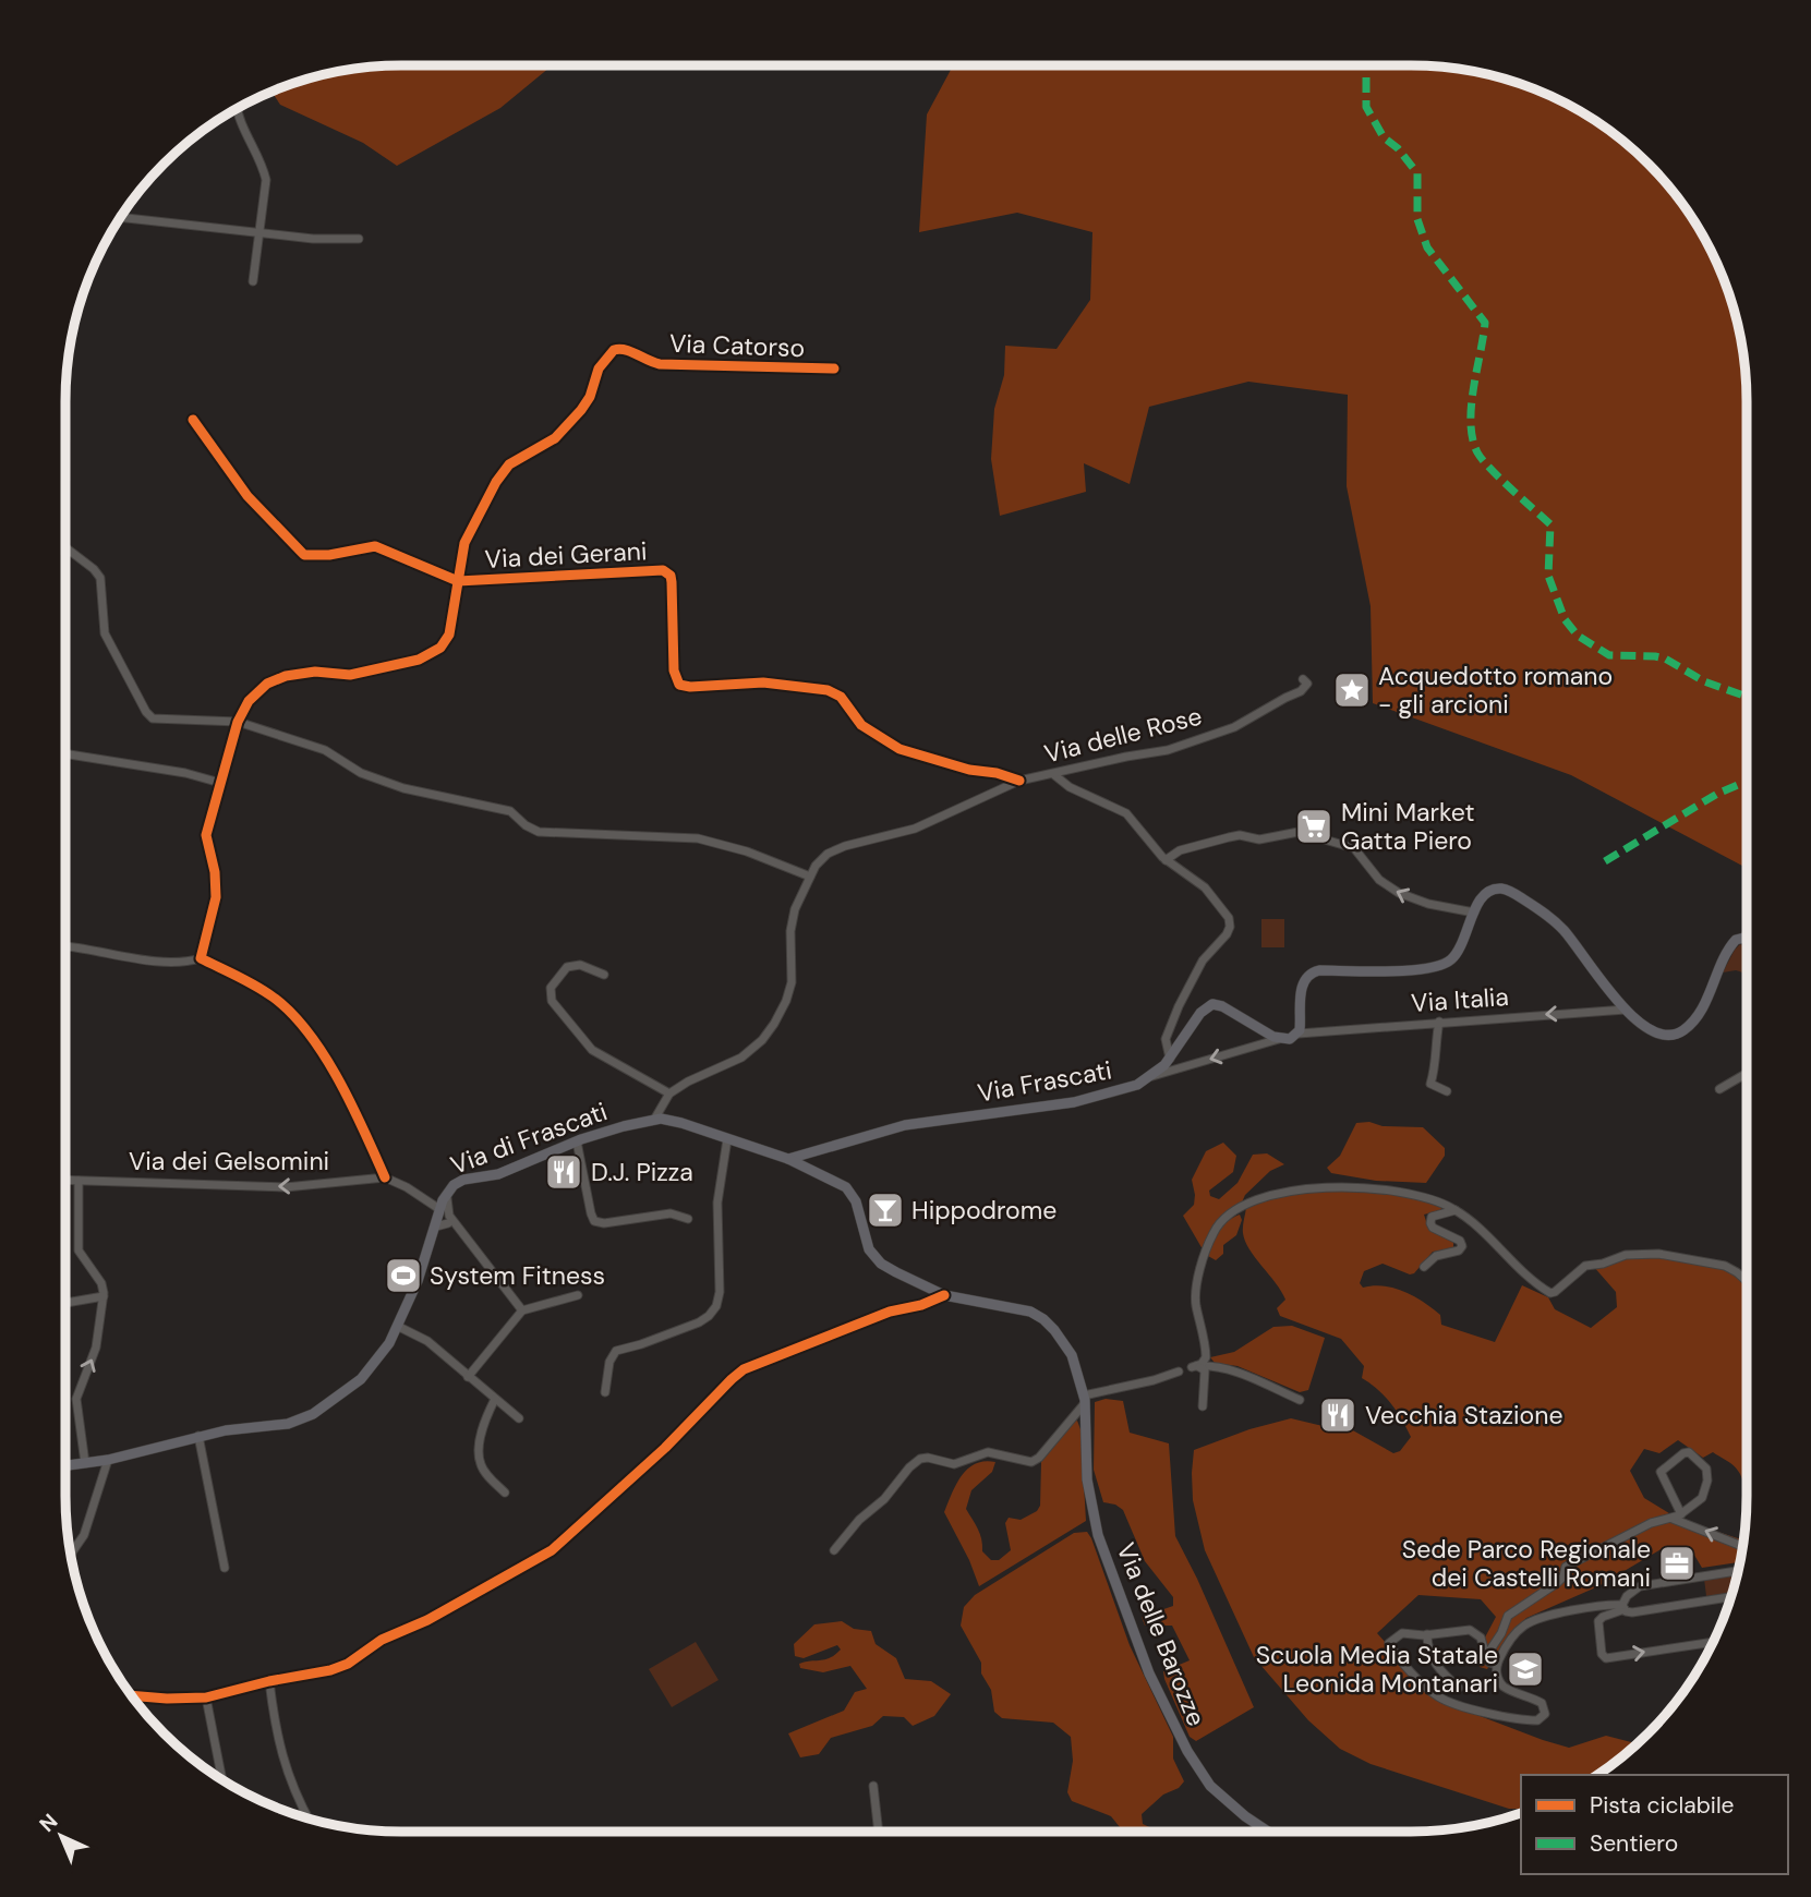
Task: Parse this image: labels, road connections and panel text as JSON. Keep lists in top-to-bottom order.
{
  "streets": {
    "main road": ["Via Frascati", "Via di Frascati", "Via delle Barozze"],
    "street": [
      "Via Catorso",
      "Via dei Gerani",
      "Via delle Rose",
      "Via Italia",
      "Via dei Gelsomini"
    ]
  },
  "crossings": [
    ["Via Catorso", "Via dei Gerani"],
    ["Via dei Gerani", "Via delle Rose"],
    ["Via Frascati", "Via di Frascati"],
    ["Via Frascati", "Via delle Barozze"],
    ["Via di Frascati", "Via delle Barozze"]
  ],
  "one_way": ["Via Italia", "Via dei Gelsomini"],
  "places": {
    "place": ["Acquedotto romano - gli arcioni"],
    "supermarket": ["Mini Market Gatta Piero"],
    "restaurant": ["D.J. Pizza", "Vecchia Stazione"],
    "bar": ["Hippodrome"],
    "sports": ["System Fitness"],
    "office": ["Sede Parco Regionale dei Castelli Romani"],
    "school or university": ["Scuola Media Statale Leonida Montanari"]
  },
  "legend": ["Pista ciclabile", "Sentiero"],
  "north": "top left"
}
